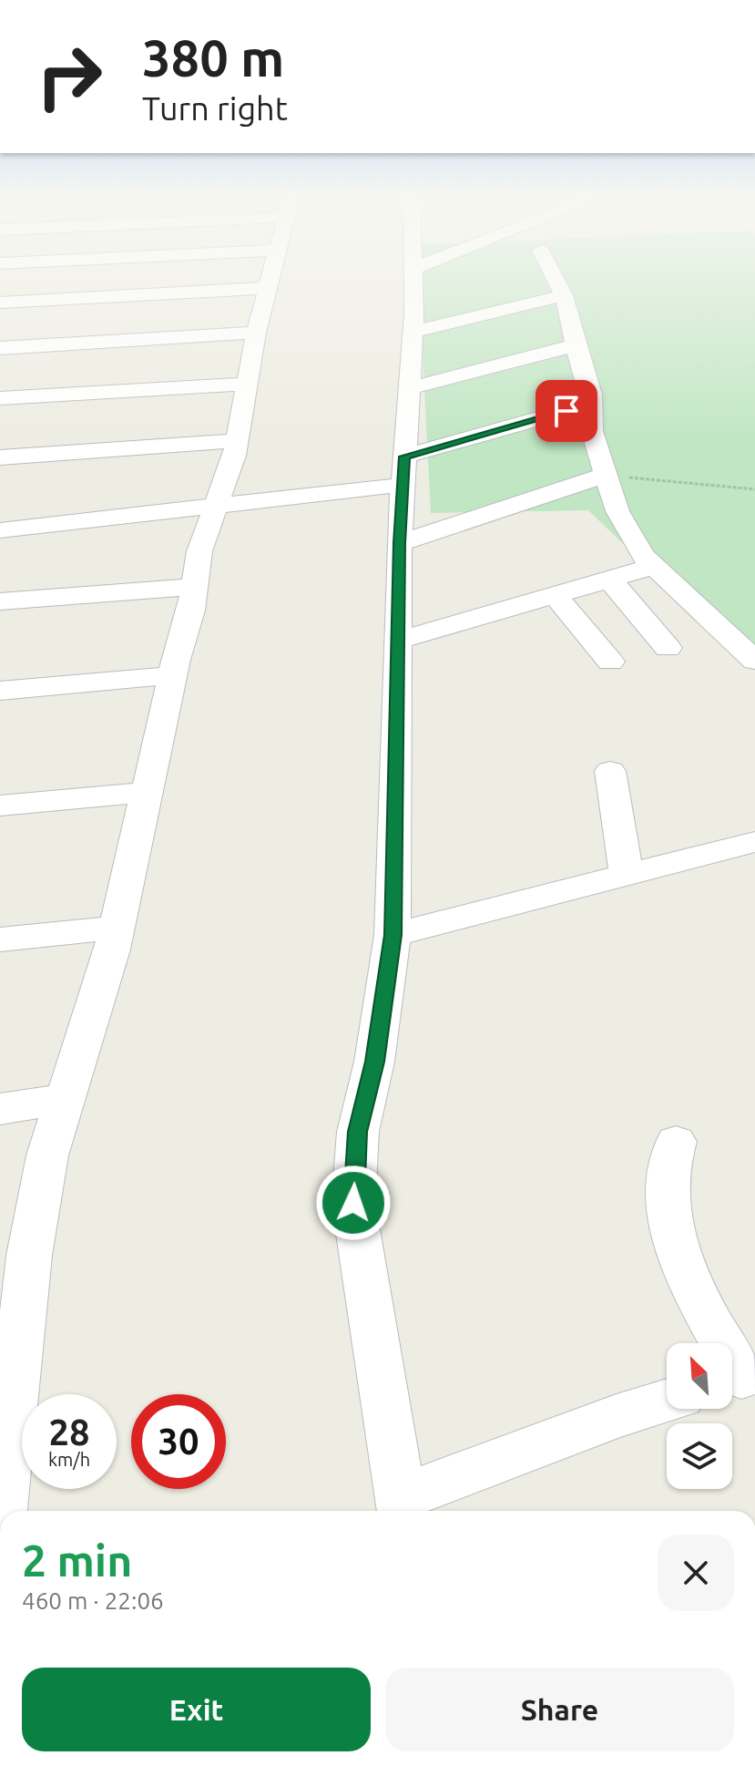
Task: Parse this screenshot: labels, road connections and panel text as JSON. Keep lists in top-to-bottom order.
{
  "north": "top left",
  "page": {
    "turn": ["380 m", "Turn right"],
    "speed": "28 km/h",
    "limit": "30",
    "heading": ["2 min", "460 m · 22:06"],
    "buttons": ["Exit", "Share"]
  }
}
